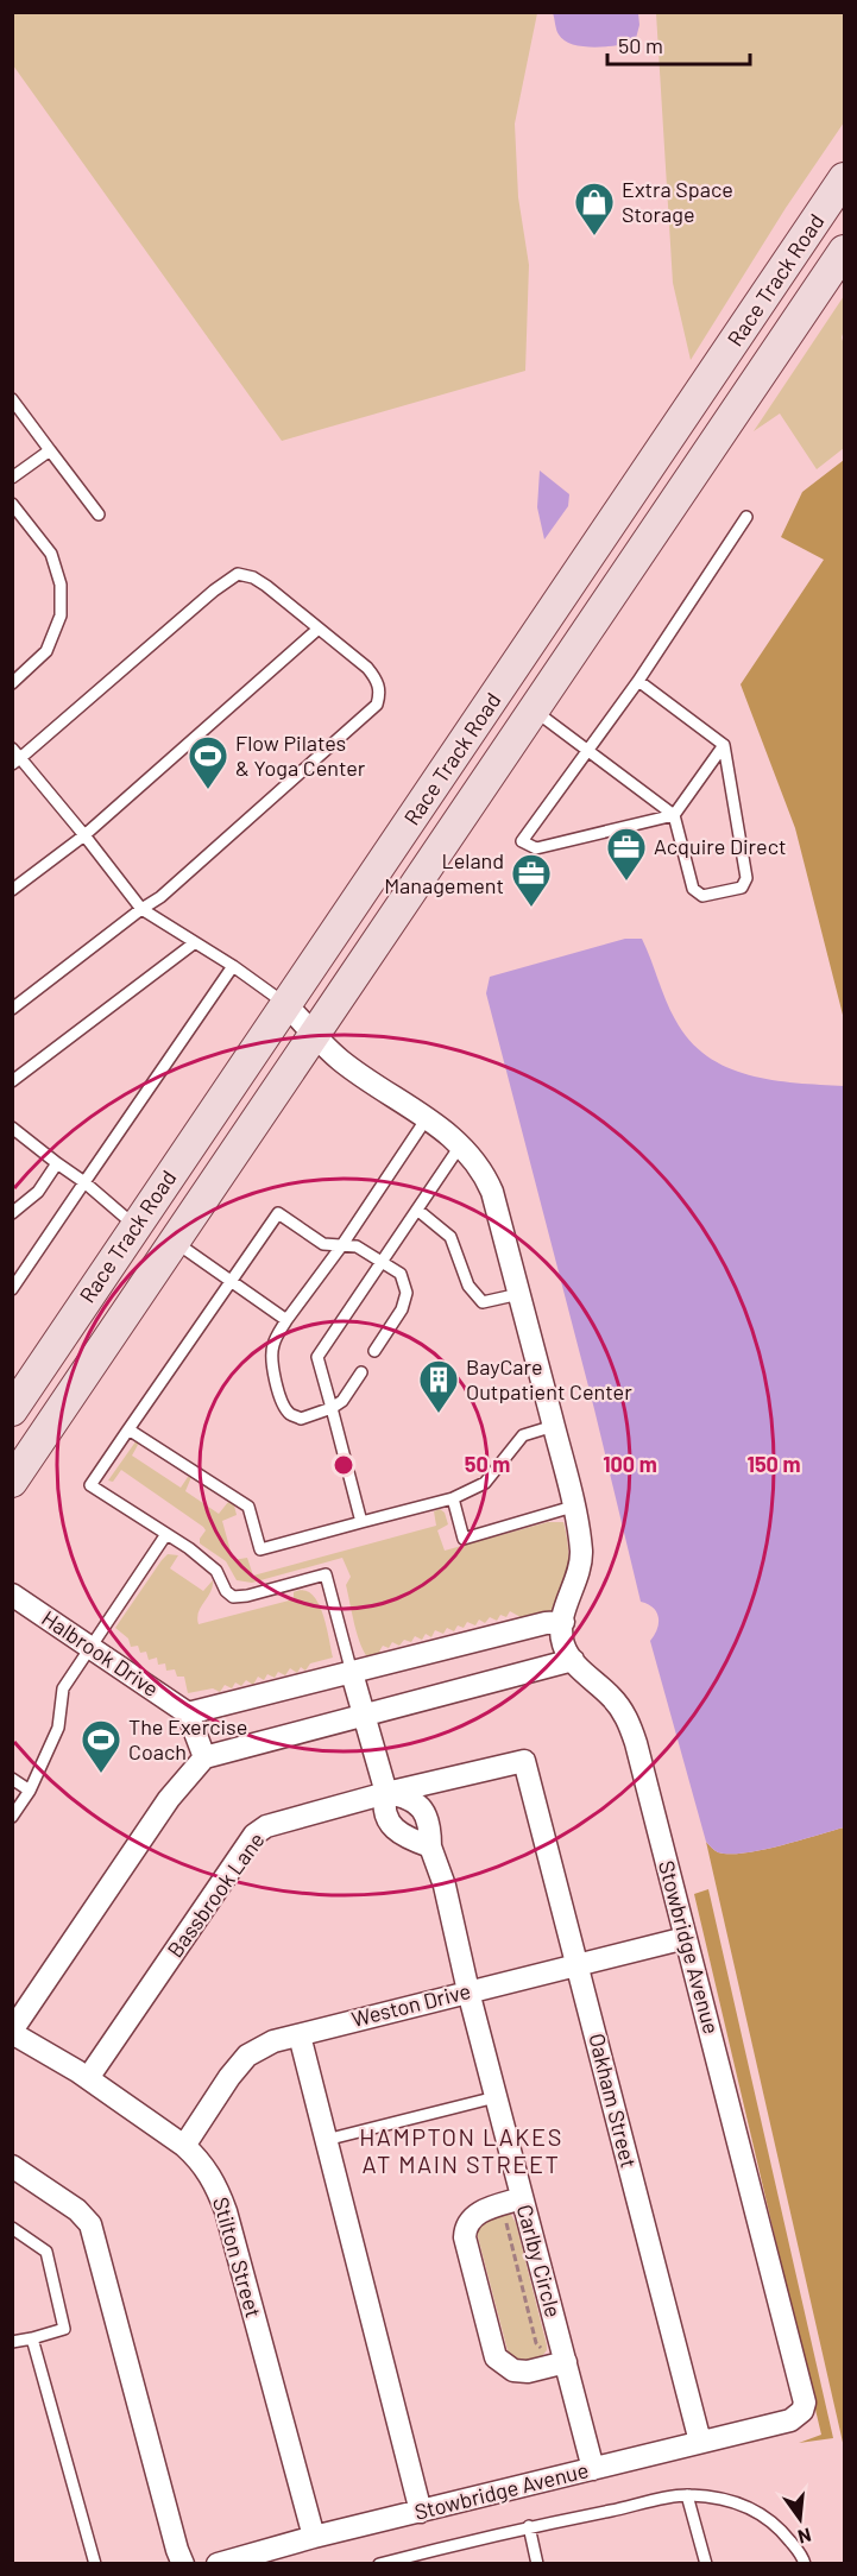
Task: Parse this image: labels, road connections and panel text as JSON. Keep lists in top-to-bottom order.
{
  "streets": {
    "main road": ["Race Track Road"],
    "street": [
      "Halbrook Drive",
      "Bassbrook Lane",
      "Stowbridge Avenue",
      "Weston Drive",
      "Oakham Street",
      "Stilton Street",
      "Carlby Circle"
    ]
  },
  "crossings": [
    ["Race Track Road", "Stowbridge Avenue"],
    ["Bassbrook Lane", "Oakham Street"],
    ["Bassbrook Lane", "Stilton Street"],
    ["Bassbrook Lane", "Carlby Circle"],
    ["Stowbridge Avenue", "Weston Drive"],
    ["Stowbridge Avenue", "Oakham Street"],
    ["Stowbridge Avenue", "Stilton Street"],
    ["Stowbridge Avenue", "Carlby Circle"],
    ["Weston Drive", "Oakham Street"],
    ["Weston Drive", "Stilton Street"],
    ["Weston Drive", "Carlby Circle"]
  ],
  "districts": ["HAMPTON LAKES AT MAIN STREET"],
  "places": {
    "shop": ["Extra Space Storage"],
    "sports": ["Flow Pilates & Yoga Center", "The Exercise Coach"],
    "office": ["Acquire Direct", "Leland Management"],
    "building": ["BayCare Outpatient Center"]
  },
  "scale_bar": "50 m",
  "north": "bottom",
  "rings": ["50 m", "100 m", "150 m"]
}
